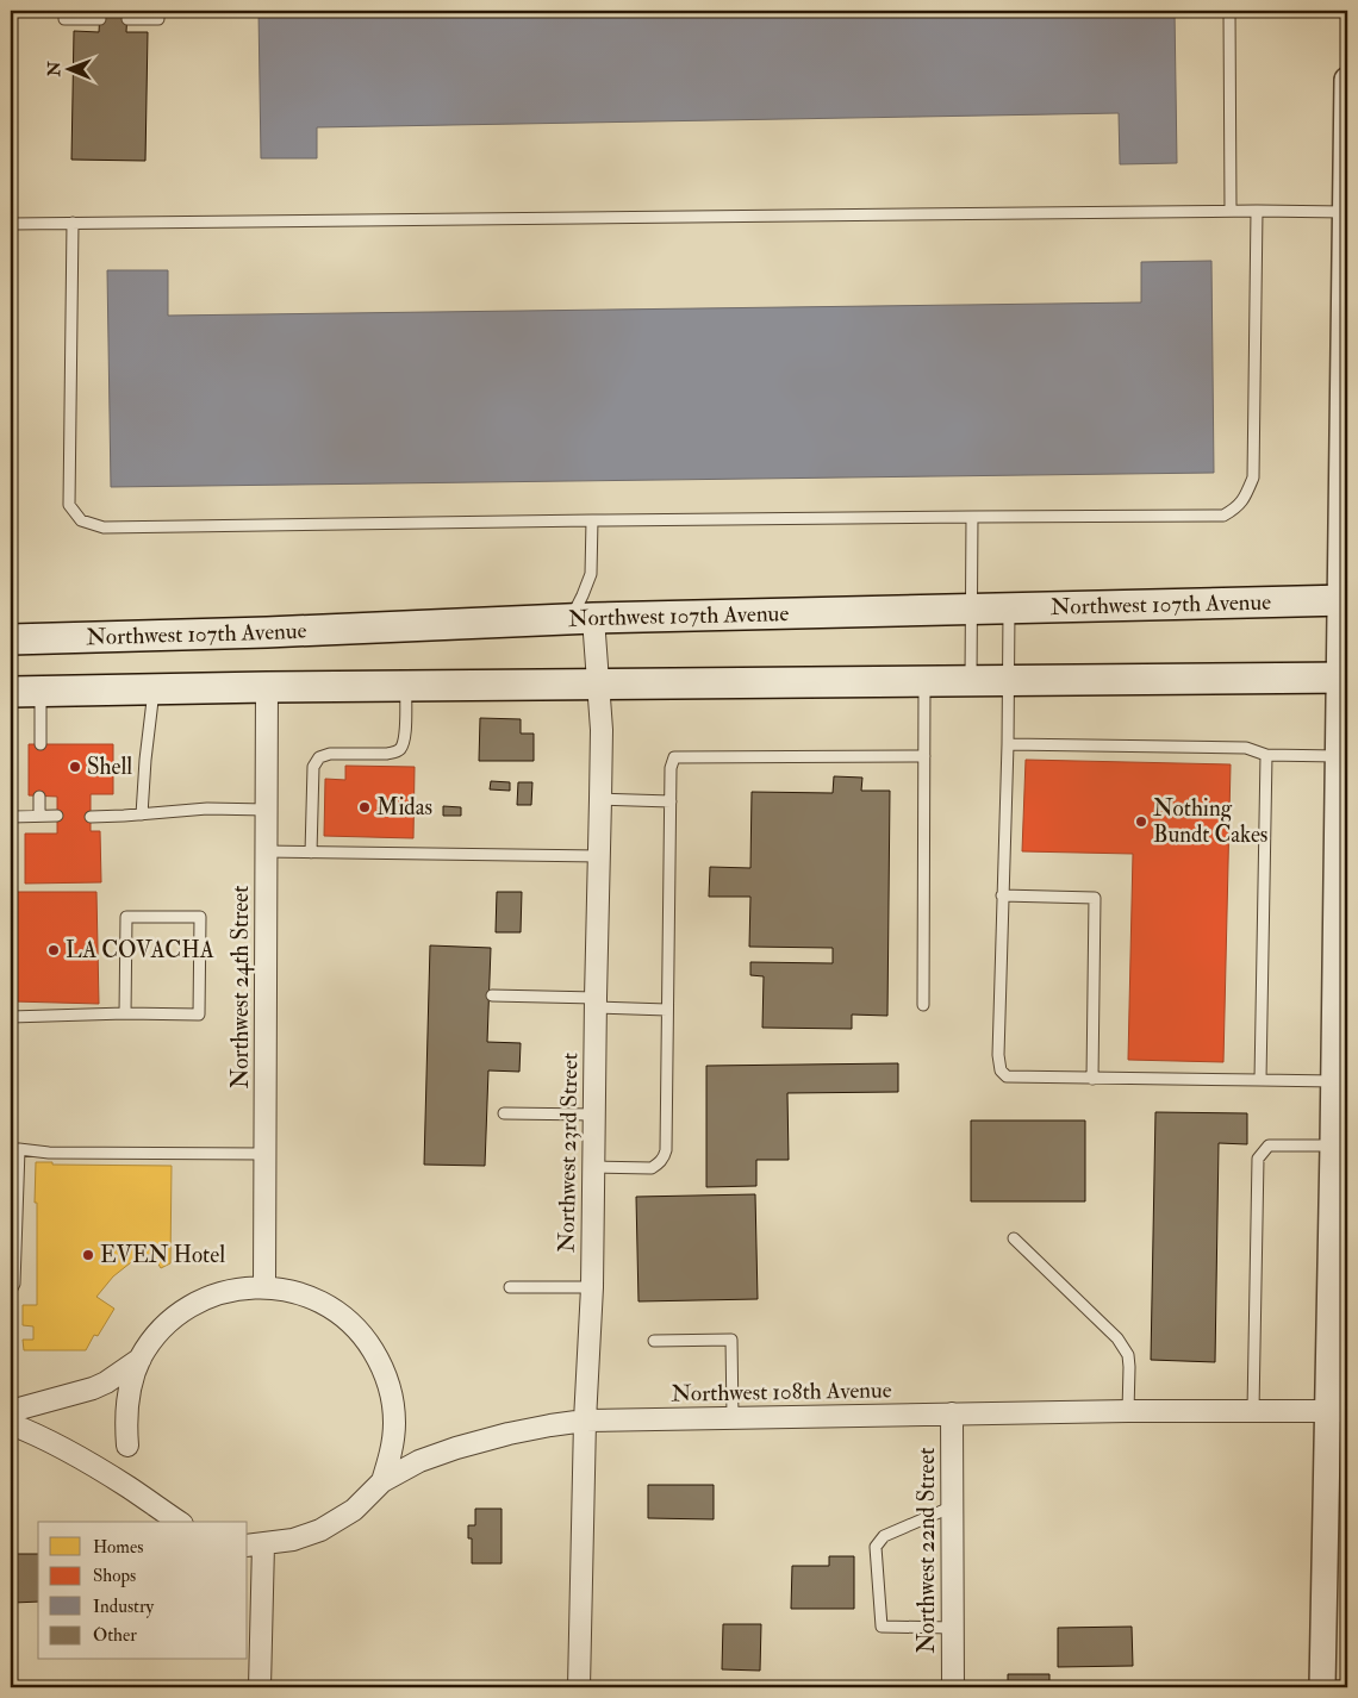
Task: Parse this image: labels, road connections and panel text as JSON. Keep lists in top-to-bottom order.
{
  "streets": {
    "main road": ["Northwest 107th Avenue"],
    "street": [
      "Northwest 24th Street",
      "Northwest 23rd Street",
      "Northwest 108th Avenue",
      "Northwest 22nd Street"
    ]
  },
  "crossings": [
    ["Northwest 107th Avenue", "Northwest 23rd Street"],
    ["Northwest 23rd Street", "Northwest 108th Avenue"],
    ["Northwest 108th Avenue", "Northwest 22nd Street"]
  ],
  "places": [
    "Shell",
    "Midas",
    "Nothing Bundt Cakes",
    "LA COVACHA",
    "EVEN Hotel"
  ],
  "legend": [
    "Homes",
    "Shops",
    "Industry",
    "Other"
  ],
  "north": "left"
}
